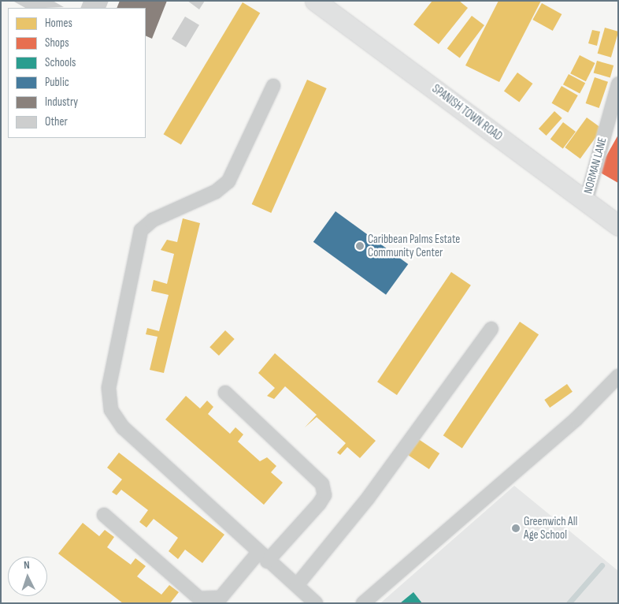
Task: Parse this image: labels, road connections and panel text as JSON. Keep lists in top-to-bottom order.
{
  "streets": {
    "main road": ["SPANISH TOWN ROAD"],
    "street": ["NORMAN LANE"]
  },
  "crossings": [
    ["SPANISH TOWN ROAD", "NORMAN LANE"]
  ],
  "places": ["Caribbean Palms Estate Community Center", "Greenwich All Age School"],
  "legend": [
    "Homes",
    "Shops",
    "Schools",
    "Public",
    "Industry",
    "Other"
  ],
  "north": "top"
}
